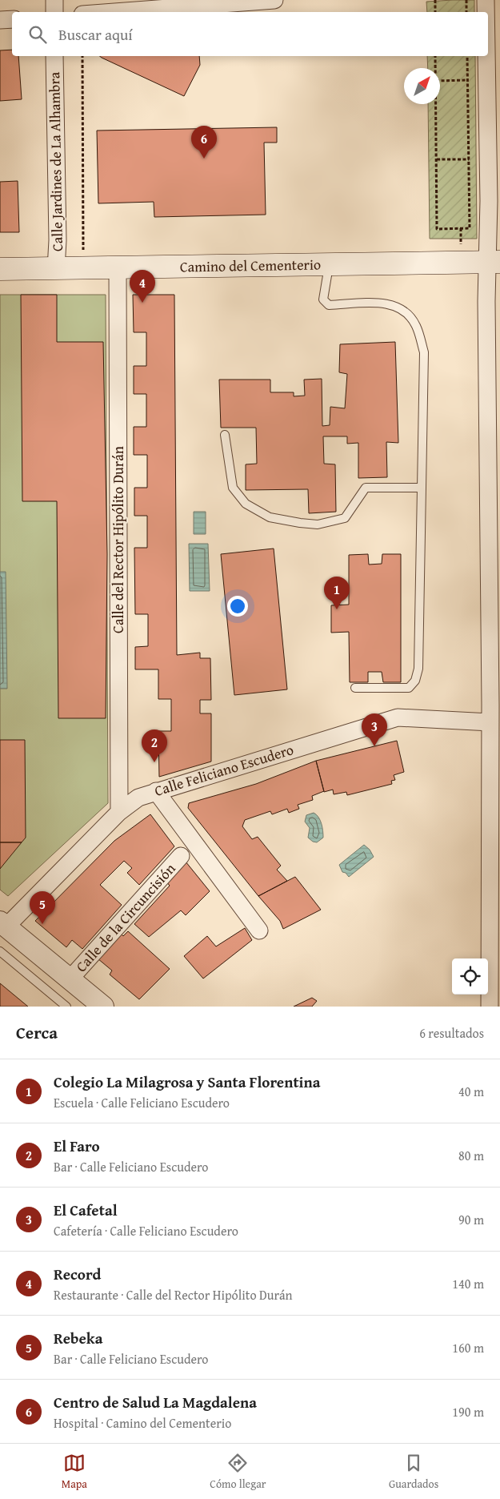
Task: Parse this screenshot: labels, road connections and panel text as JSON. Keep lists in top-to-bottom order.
{
  "streets": {
    "main road": ["Camino del Cementerio"],
    "street": [
      "Calle Jardines de La Alhambra",
      "Calle del Rector Hipólito Durán",
      "Calle Feliciano Escudero",
      "Calle de la Circuncisión"
    ]
  },
  "crossings": [
    ["Calle Jardines de La Alhambra", "Camino del Cementerio"],
    ["Camino del Cementerio", "Calle del Rector Hipólito Durán"],
    ["Calle del Rector Hipólito Durán", "Calle Feliciano Escudero"]
  ],
  "north": "top right",
  "page": {
    "search": "Buscar aquí",
    "pins": [
      "6",
      "4",
      "1",
      "3",
      "2",
      "5"
    ],
    "heading": ["Cerca", "6 resultados"],
    "list": [
      {
        "mark": "1",
        "name": "Colegio La Milagrosa y Santa Florentina",
        "note": "Escuela · Calle Feliciano Escudero",
        "value": "40 m"
      },
      {
        "mark": "2",
        "name": "El Faro",
        "note": "Bar · Calle Feliciano Escudero",
        "value": "80 m"
      },
      {
        "mark": "3",
        "name": "El Cafetal",
        "note": "Cafetería · Calle Feliciano Escudero",
        "value": "90 m"
      },
      {
        "mark": "4",
        "name": "Record",
        "note": "Restaurante · Calle del Rector Hipólito Durán",
        "value": "140 m"
      },
      {
        "mark": "5",
        "name": "Rebeka",
        "note": "Bar · Calle Feliciano Escudero",
        "value": "160 m"
      },
      {
        "mark": "6",
        "name": "Centro de Salud La Magdalena",
        "note": "Hospital · Camino del Cementerio",
        "value": "190 m"
      }
    ],
    "nav": ["Mapa", "Cómo llegar", "Guardados"]
  }
}
